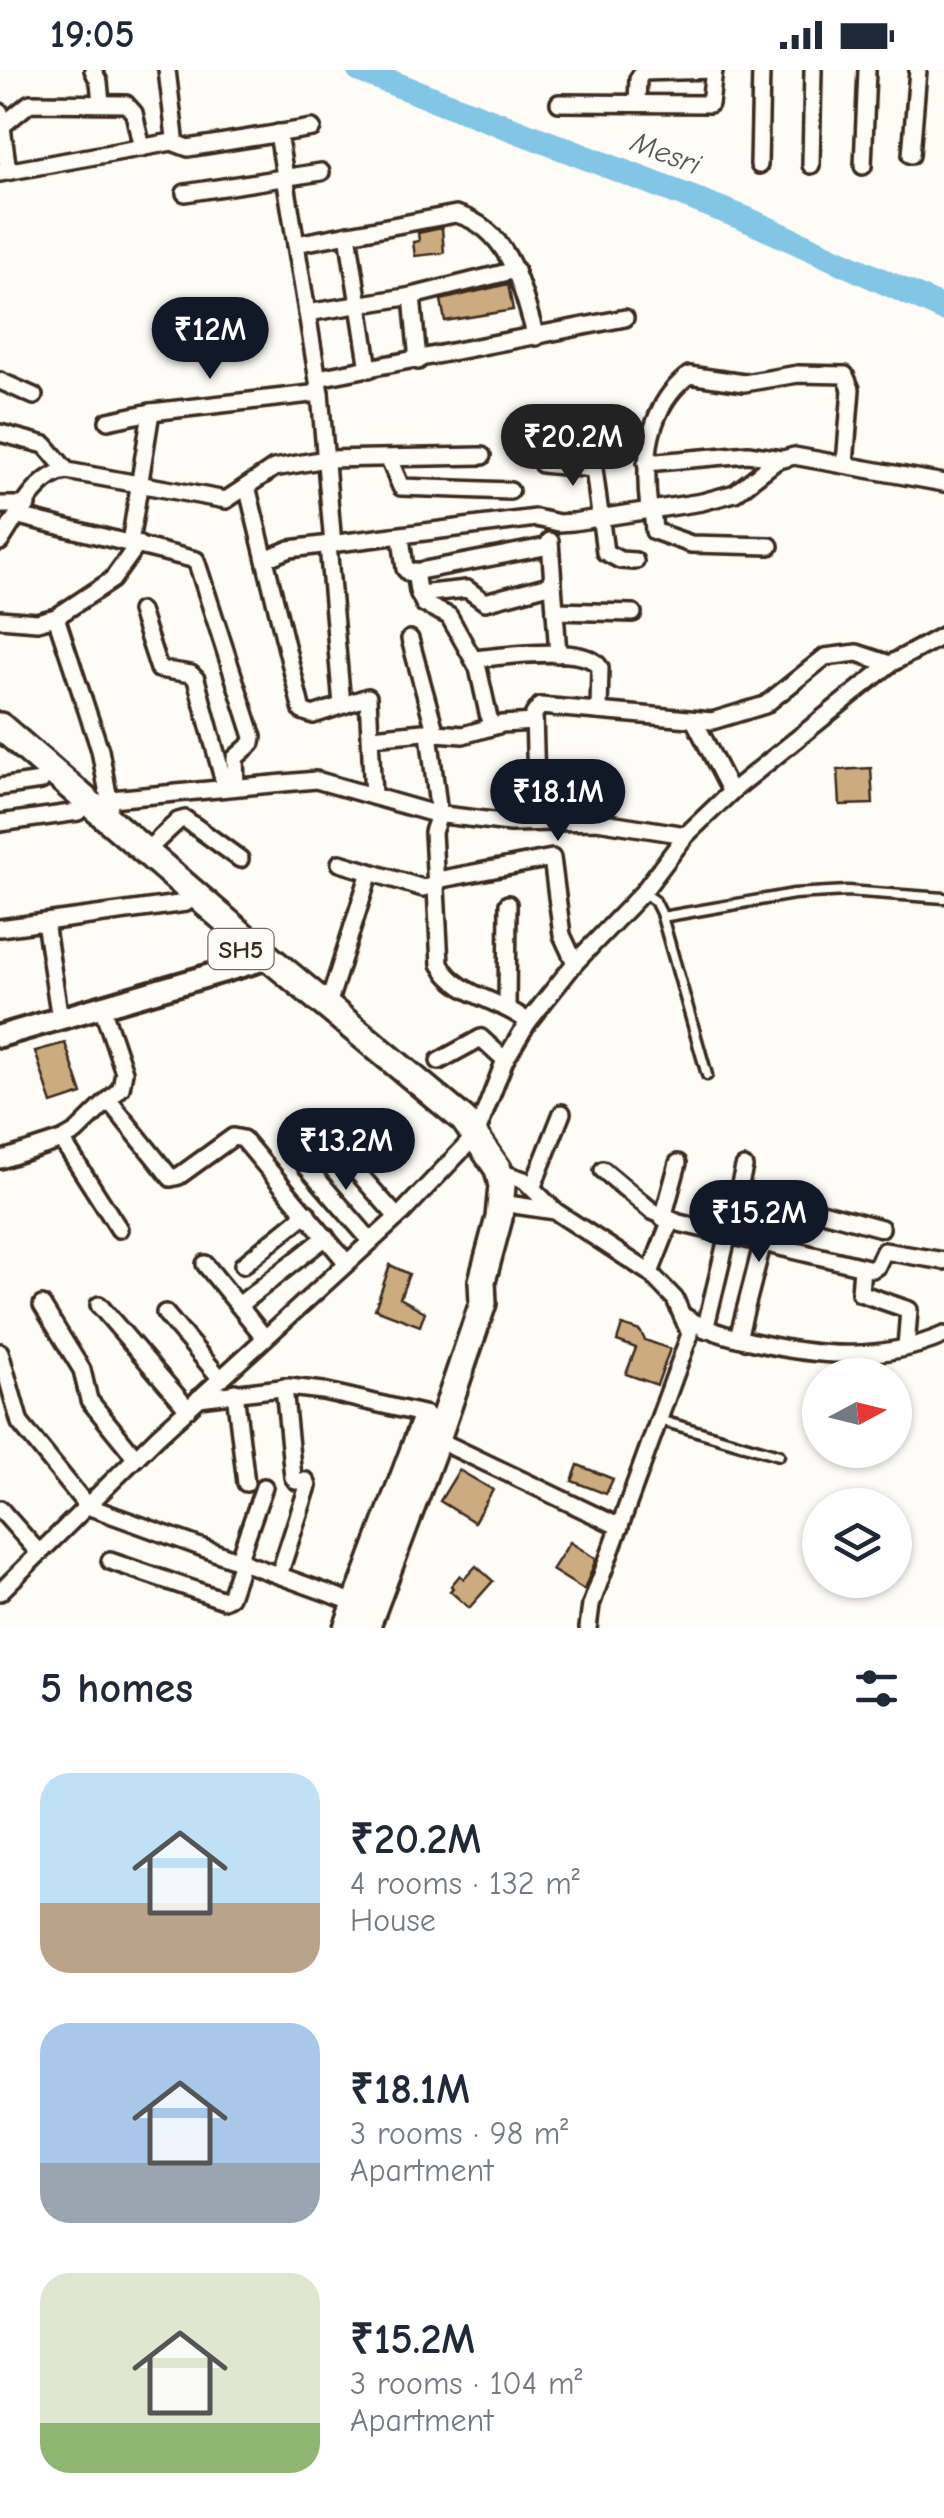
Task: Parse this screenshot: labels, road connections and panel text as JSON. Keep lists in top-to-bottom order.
{
  "streets": {
    "main road": ["SH5"]
  },
  "water": ["Mesri"],
  "north": "right",
  "page": {
    "status": "19:05",
    "price": [
      "₹12M",
      "₹20.2M",
      "₹18.1M",
      "₹13.2M",
      "₹15.2M"
    ],
    "heading": "5 homes",
    "list": [
      {
        "name": "₹20.2M",
        "note": "4 rooms · 132 m² · House"
      },
      {
        "name": "₹18.1M",
        "note": "3 rooms · 98 m² · Apartment"
      },
      {
        "name": "₹15.2M",
        "note": "3 rooms · 104 m² · Apartment"
      }
    ]
  }
}
